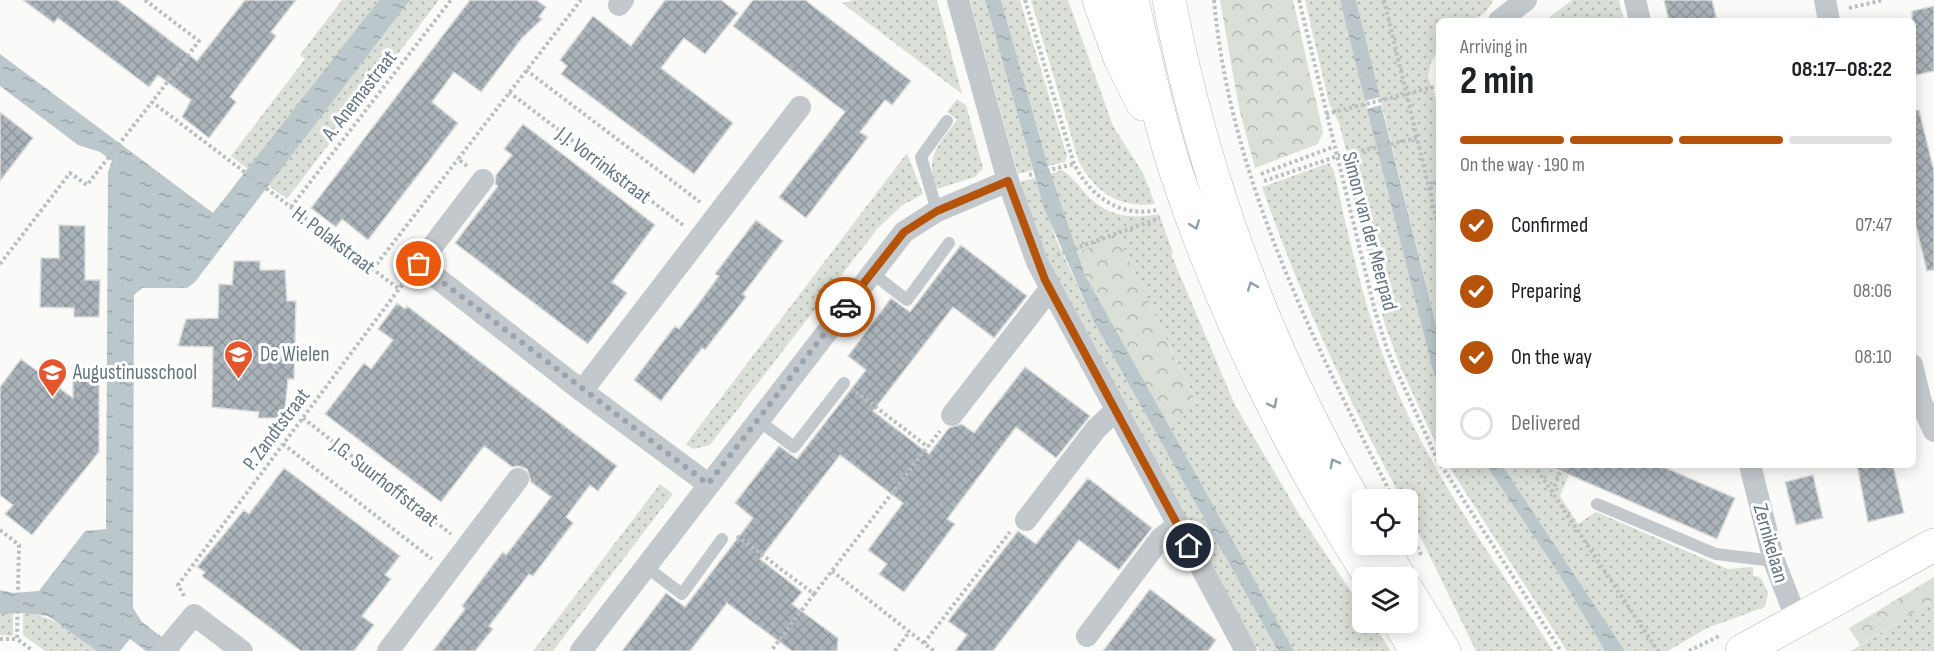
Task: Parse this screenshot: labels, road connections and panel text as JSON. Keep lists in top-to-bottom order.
{
  "streets": {
    "street": ["Zernikelaan"],
    "path": [
      "A. Anemastraat",
      "J.J. Vorrinkstraat",
      "Simon van der Meerpad",
      "H. Polakstraat",
      "P. Zandtstraat",
      "J.G. Suurhoffstraat"
    ]
  },
  "crossings": [
    ["A. Anemastraat", "H. Polakstraat"],
    ["H. Polakstraat", "P. Zandtstraat"],
    ["P. Zandtstraat", "J.G. Suurhoffstraat"]
  ],
  "places": {
    "school or university": ["De Wielen", "Augustinusschool"]
  },
  "page": {
    "heading": ["2 min", "Arriving in", "08:17–08:22"],
    "bar": "On the way · 190 m",
    "list": [
      ["Confirmed", "07:47"],
      ["Preparing", "08:06"],
      ["On the way", "08:10"],
      "Delivered"
    ]
  }
}
